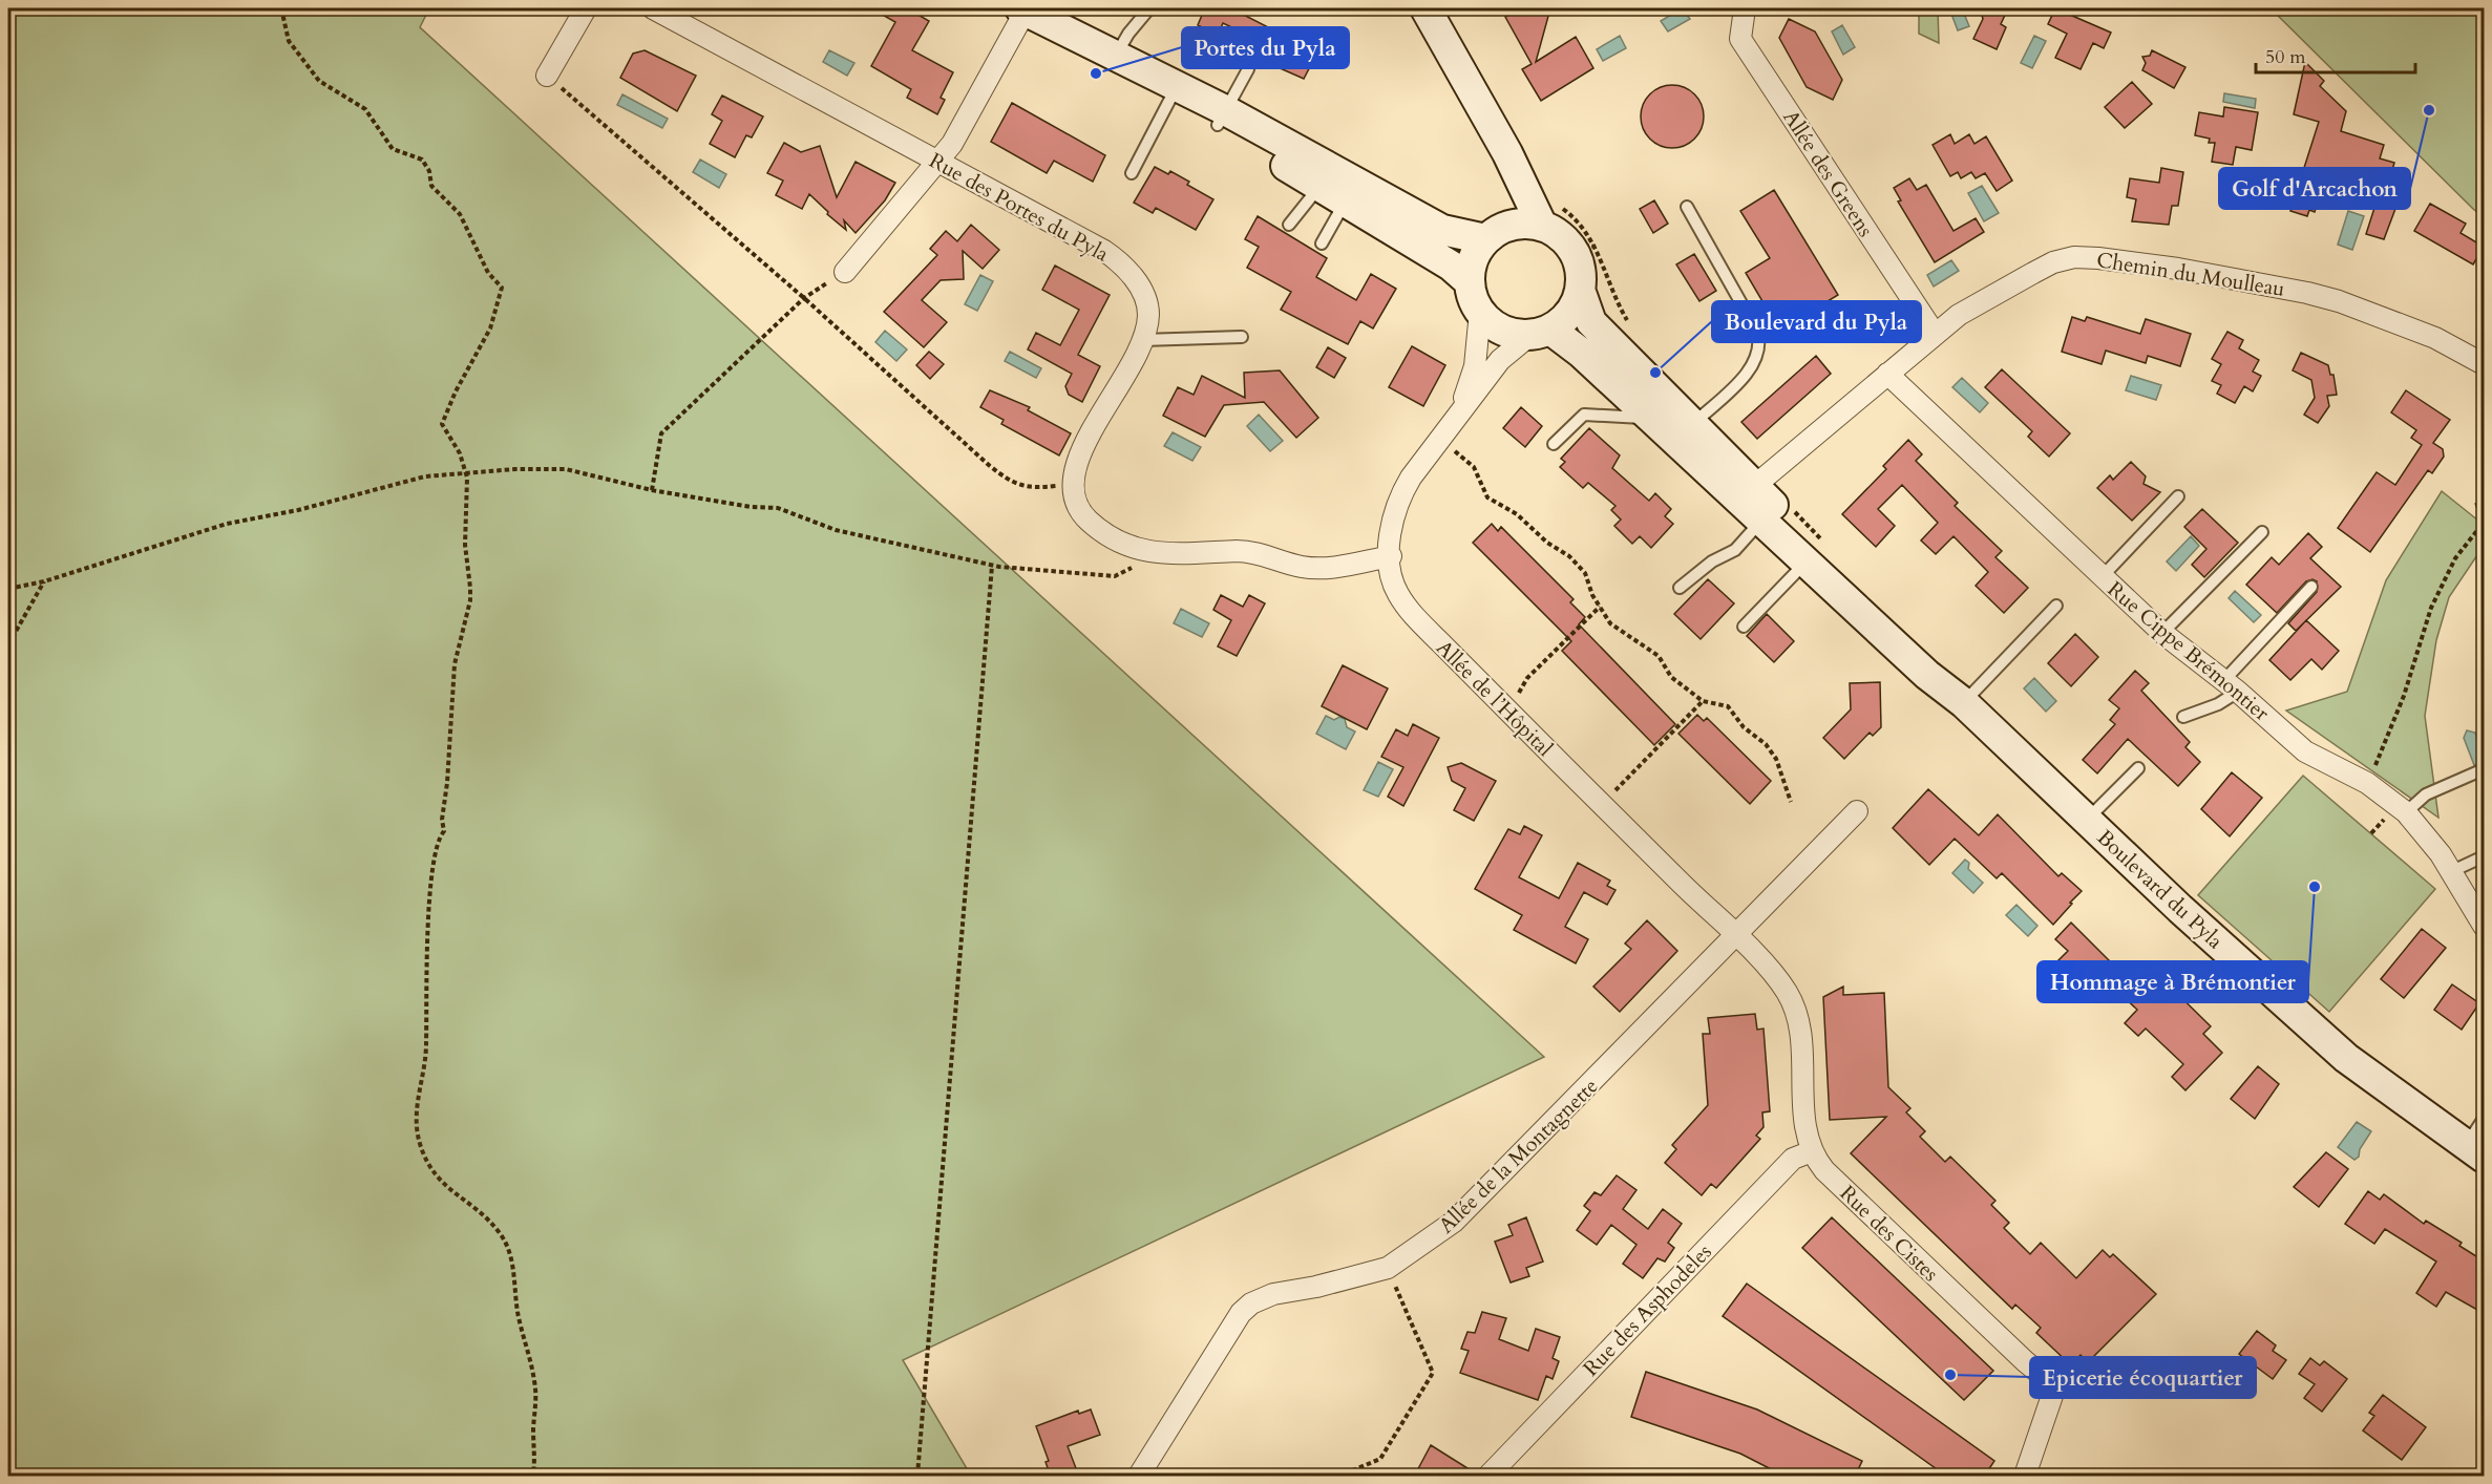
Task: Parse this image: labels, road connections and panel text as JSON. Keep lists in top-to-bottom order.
{
  "streets": {
    "main road": ["Boulevard du Pyla"],
    "street": [
      "Allée des Greens",
      "Rue des Portes du Pyla",
      "Chemin du Moulleau",
      "Rue Cippe Brémontier",
      "Allée de l’Hôpital",
      "Allée de la Montagnette",
      "Rue des Cistes",
      "Rue des Asphodeles"
    ]
  },
  "crossings": [
    ["Allée des Greens", "Chemin du Moulleau"],
    ["Chemin du Moulleau", "Rue Cippe Brémontier"],
    ["Chemin du Moulleau", "Boulevard du Pyla"],
    ["Allée de l’Hôpital", "Boulevard du Pyla"],
    ["Allée de l’Hôpital", "Allée de la Montagnette"],
    ["Allée de l’Hôpital", "Rue des Cistes"],
    ["Allée de la Montagnette", "Rue des Cistes"],
    ["Rue des Cistes", "Rue des Asphodeles"]
  ],
  "places": [
    "Portes du Pyla",
    "Golf d'Arcachon",
    "Boulevard du Pyla",
    "Hommage à Brémontier",
    "Epicerie écoquartier"
  ],
  "scale_bar": "50 m"
}
